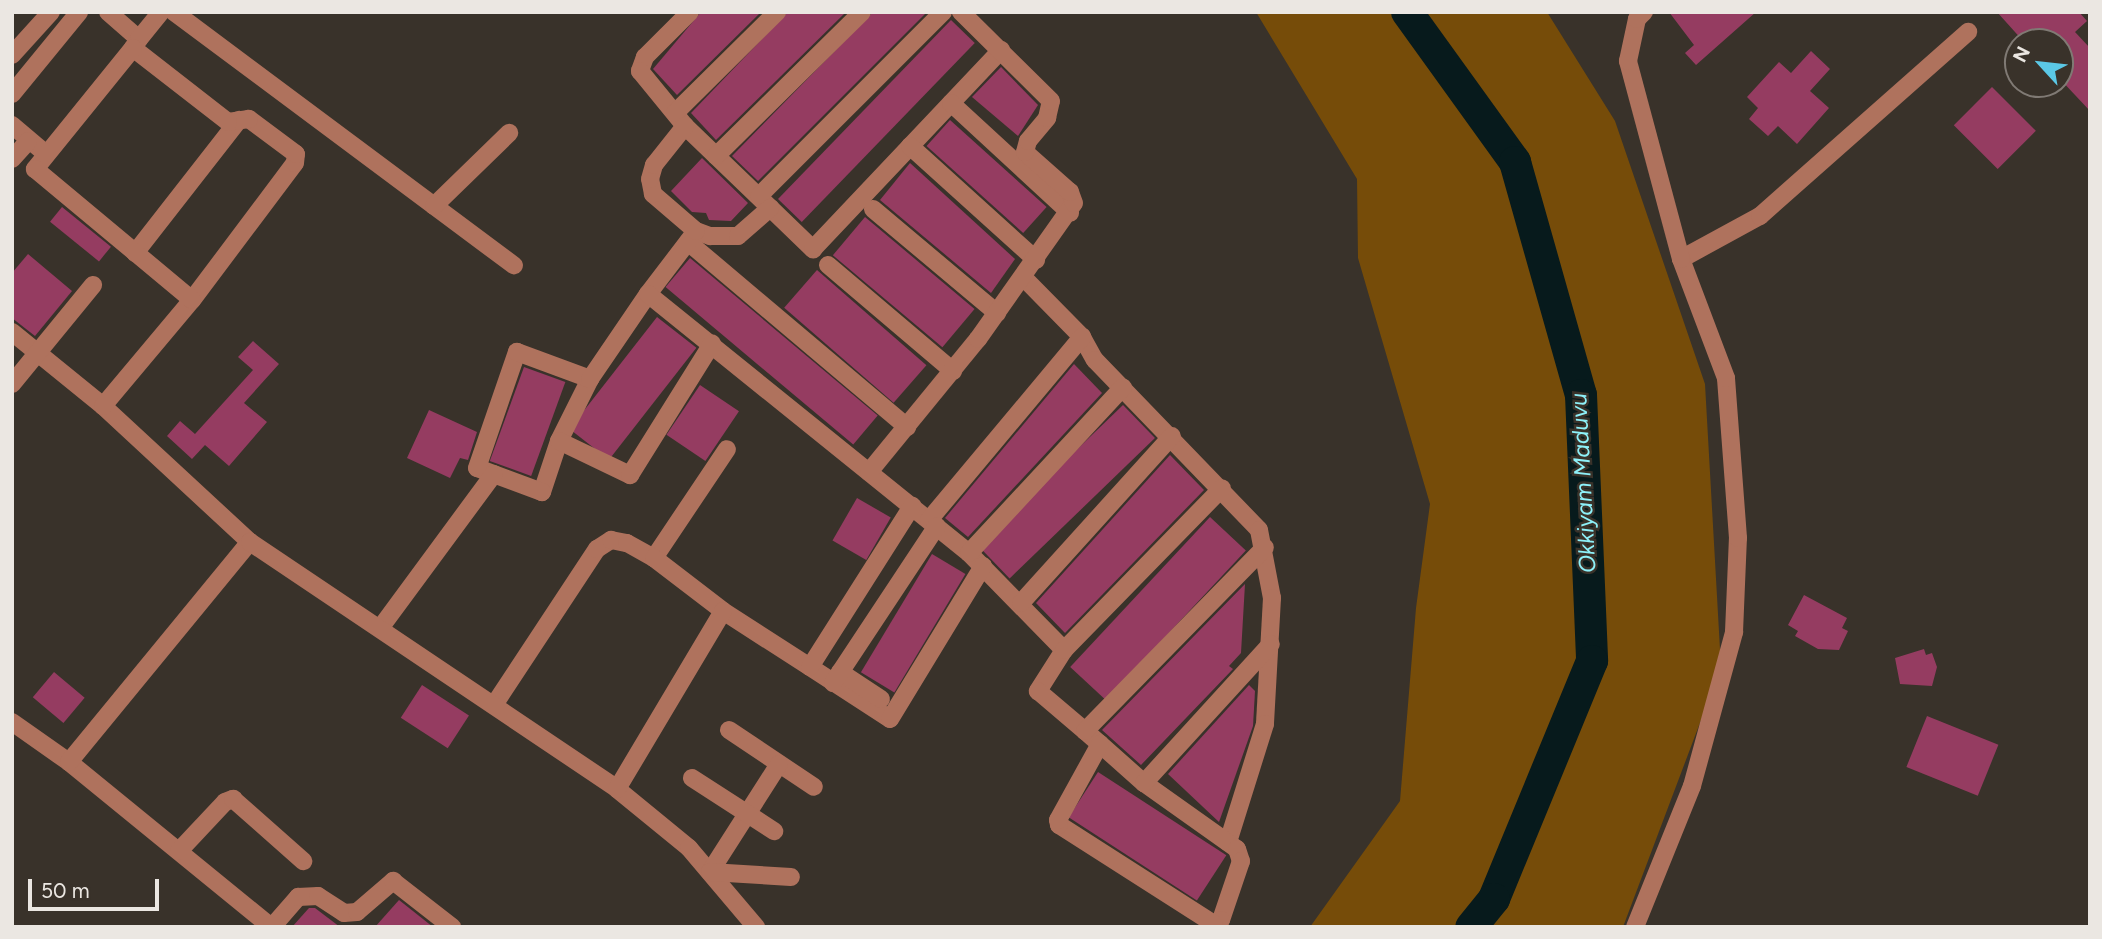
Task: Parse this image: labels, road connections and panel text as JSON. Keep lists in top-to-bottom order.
{
  "water": ["Okkiyam Maduvu"],
  "scale_bar": "50 m",
  "north": "top left"
}
